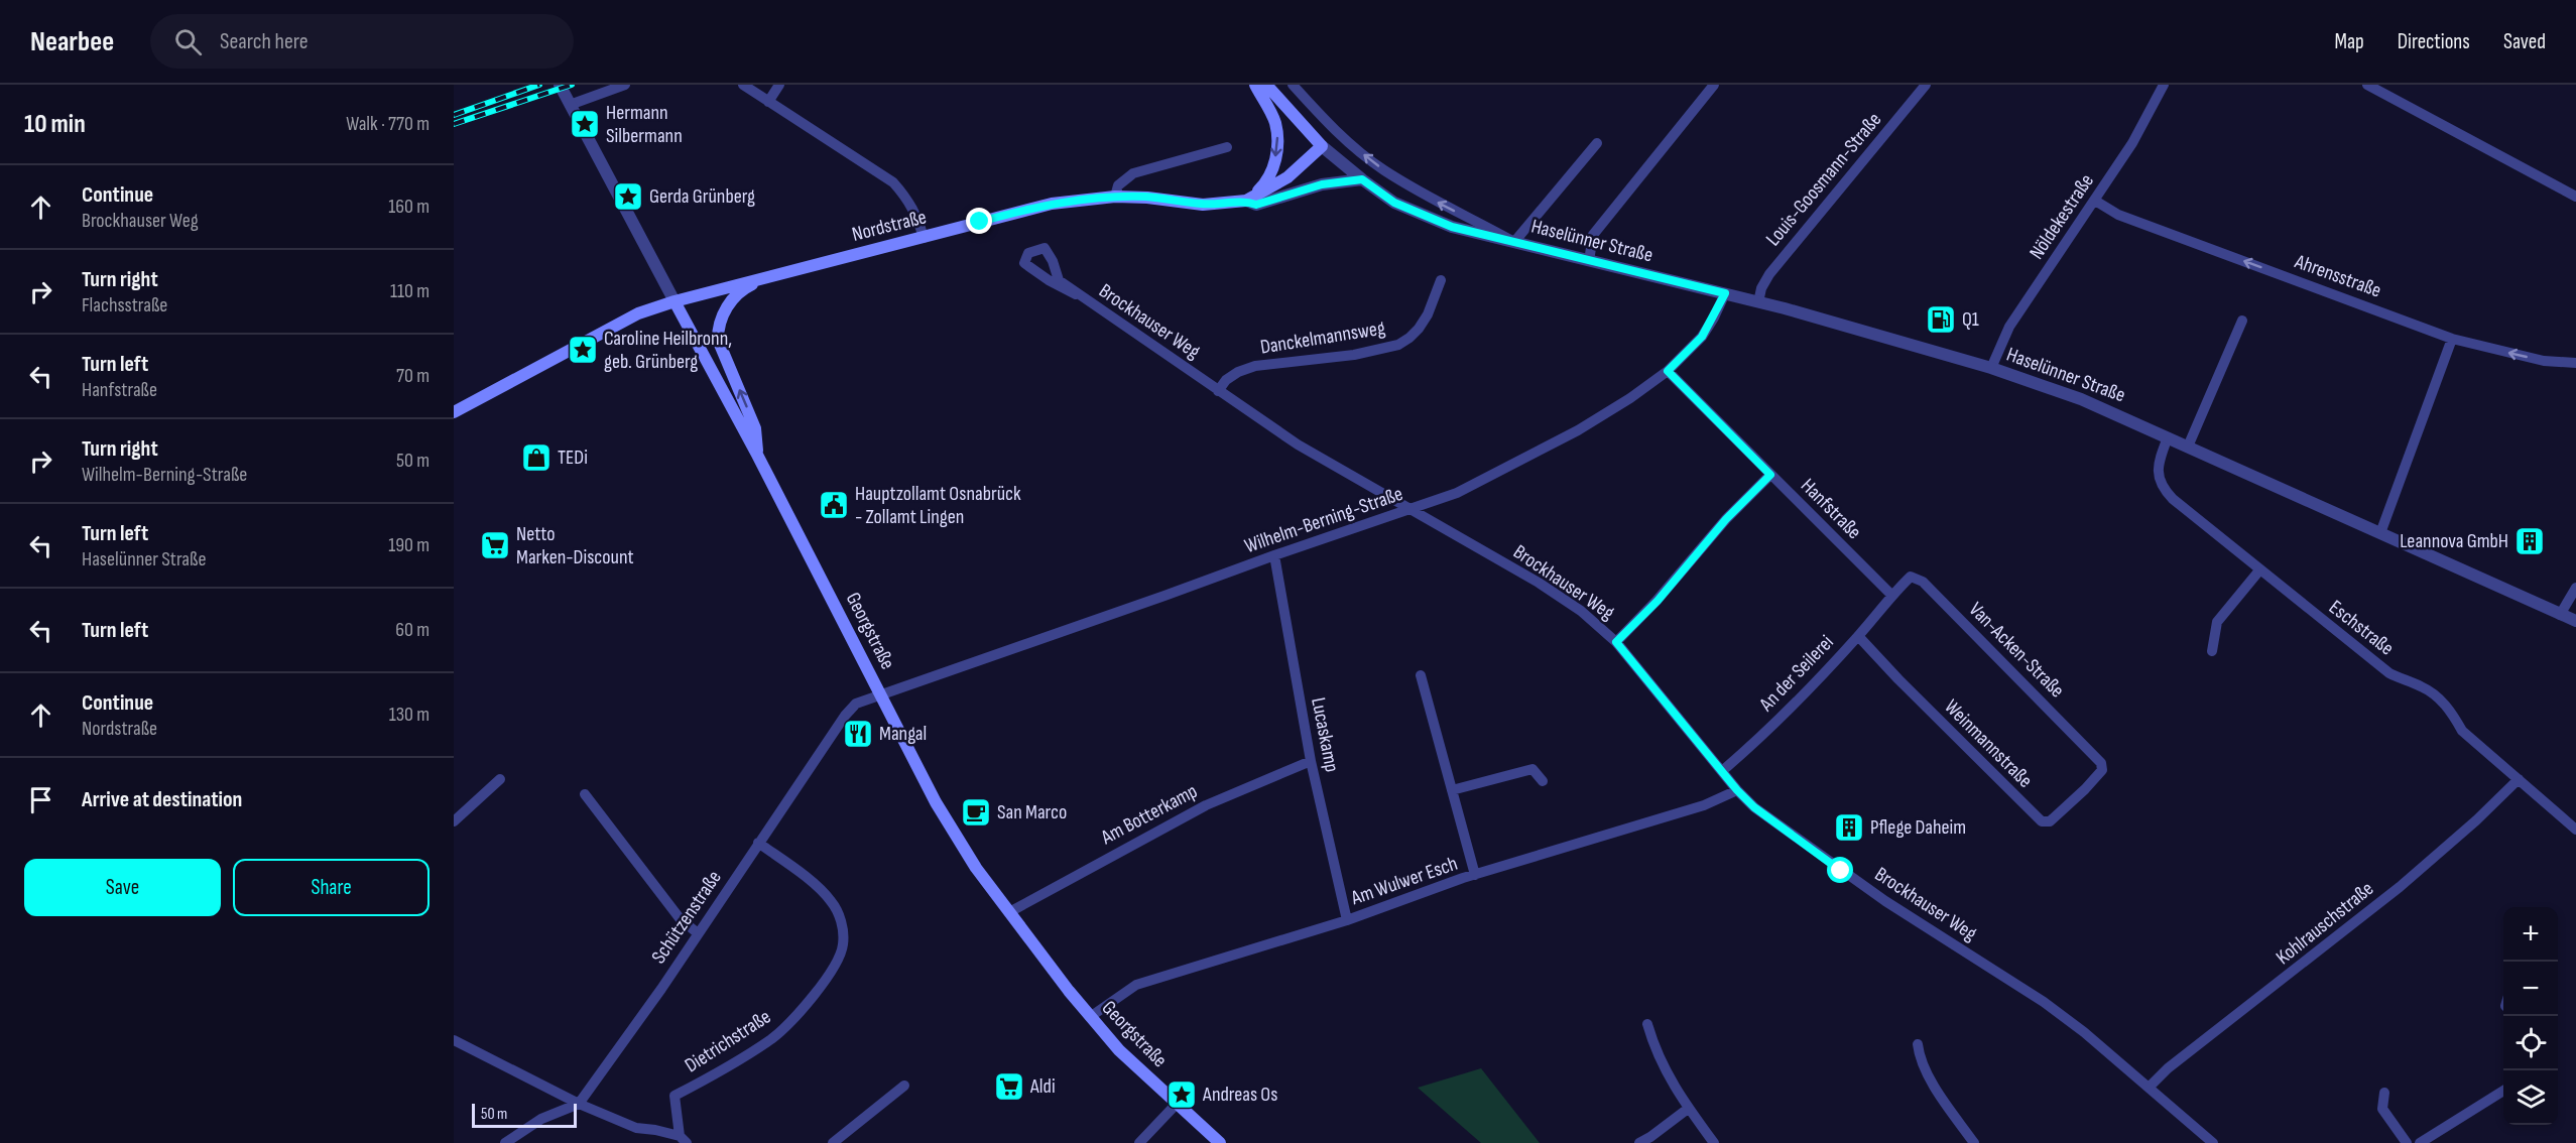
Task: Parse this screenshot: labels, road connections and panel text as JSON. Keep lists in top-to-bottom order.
{
  "streets": {
    "main road": ["Nordstraße", "Georgstraße"],
    "street": [
      "Louis-Goosmann-Straße",
      "Nöldekestraße",
      "Haselünner Straße",
      "Ahrensstraße",
      "Brockhauser Weg",
      "Danckelmannsweg",
      "Hanfstraße",
      "Wilhelm-Berning-Straße",
      "Eschstraße",
      "Van-Acken-Straße",
      "An der Seilerei",
      "Lucaskamp",
      "Weinmannstraße",
      "Am Botterkamp",
      "Am Wulwer Esch",
      "Schützenstraße",
      "Kohlrauschstraße",
      "Dietrichstraße"
    ]
  },
  "crossings": [
    ["Louis-Goosmann-Straße", "Haselünner Straße"],
    ["Nöldekestraße", "Haselünner Straße"],
    ["Nöldekestraße", "Ahrensstraße"],
    ["Nordstraße", "Haselünner Straße"],
    ["Nordstraße", "Georgstraße"],
    ["Haselünner Straße", "Wilhelm-Berning-Straße"],
    ["Haselünner Straße", "Eschstraße"],
    ["Brockhauser Weg", "Danckelmannsweg"],
    ["Brockhauser Weg", "Wilhelm-Berning-Straße"],
    ["Brockhauser Weg", "An der Seilerei"],
    ["Brockhauser Weg", "Am Wulwer Esch"],
    ["Brockhauser Weg", "Kohlrauschstraße"],
    ["Hanfstraße", "Wilhelm-Berning-Straße"],
    ["Hanfstraße", "Van-Acken-Straße"],
    ["Hanfstraße", "An der Seilerei"],
    ["Wilhelm-Berning-Straße", "Georgstraße"],
    ["Wilhelm-Berning-Straße", "Lucaskamp"],
    ["Wilhelm-Berning-Straße", "Schützenstraße"],
    ["Eschstraße", "Kohlrauschstraße"],
    ["Georgstraße", "Am Botterkamp"],
    ["Georgstraße", "Am Wulwer Esch"],
    ["Georgstraße", "Schützenstraße"],
    ["Van-Acken-Straße", "An der Seilerei"],
    ["Van-Acken-Straße", "Weinmannstraße"],
    ["An der Seilerei", "Weinmannstraße"],
    ["Lucaskamp", "Am Botterkamp"],
    ["Lucaskamp", "Am Wulwer Esch"],
    ["Schützenstraße", "Dietrichstraße"]
  ],
  "one_way": ["Ahrensstraße"],
  "places": {
    "place": [
      "Hermann Silbermann",
      "Gerda Grünberg",
      "Caroline Heilbronn, geb. Grünberg",
      "Andreas Os"
    ],
    "fuel station": ["Q1"],
    "shop": ["TEDi"],
    "public building": ["Hauptzollamt Osnabrück - Zollamt Lingen"],
    "building": ["Leannova GmbH", "Pflege Daheim"],
    "supermarket": ["Netto Marken-Discount", "Aldi"],
    "restaurant": ["Mangal"],
    "cafe": ["San Marco"]
  },
  "scale_bar": "50 m",
  "page": {
    "header": "Nearbee",
    "search": "Search here",
    "nav": ["Map", "Directions", "Saved"],
    "heading": ["10 min", "Walk · 770 m"],
    "list": [
      ["Continue", "Brockhauser Weg", "160 m"],
      ["Turn right", "Flachsstraße", "110 m"],
      ["Turn left", "Hanfstraße", "70 m"],
      ["Turn right", "Wilhelm-Berning-Straße", "50 m"],
      ["Turn left", "Haselünner Straße", "190 m"],
      ["Turn left", "60 m"],
      ["Continue", "Nordstraße", "130 m"],
      "Arrive at destination"
    ],
    "buttons": ["Save", "Share"],
    "map_buttons": ["+", "−"],
    "scale": "50 m"
  }
}
